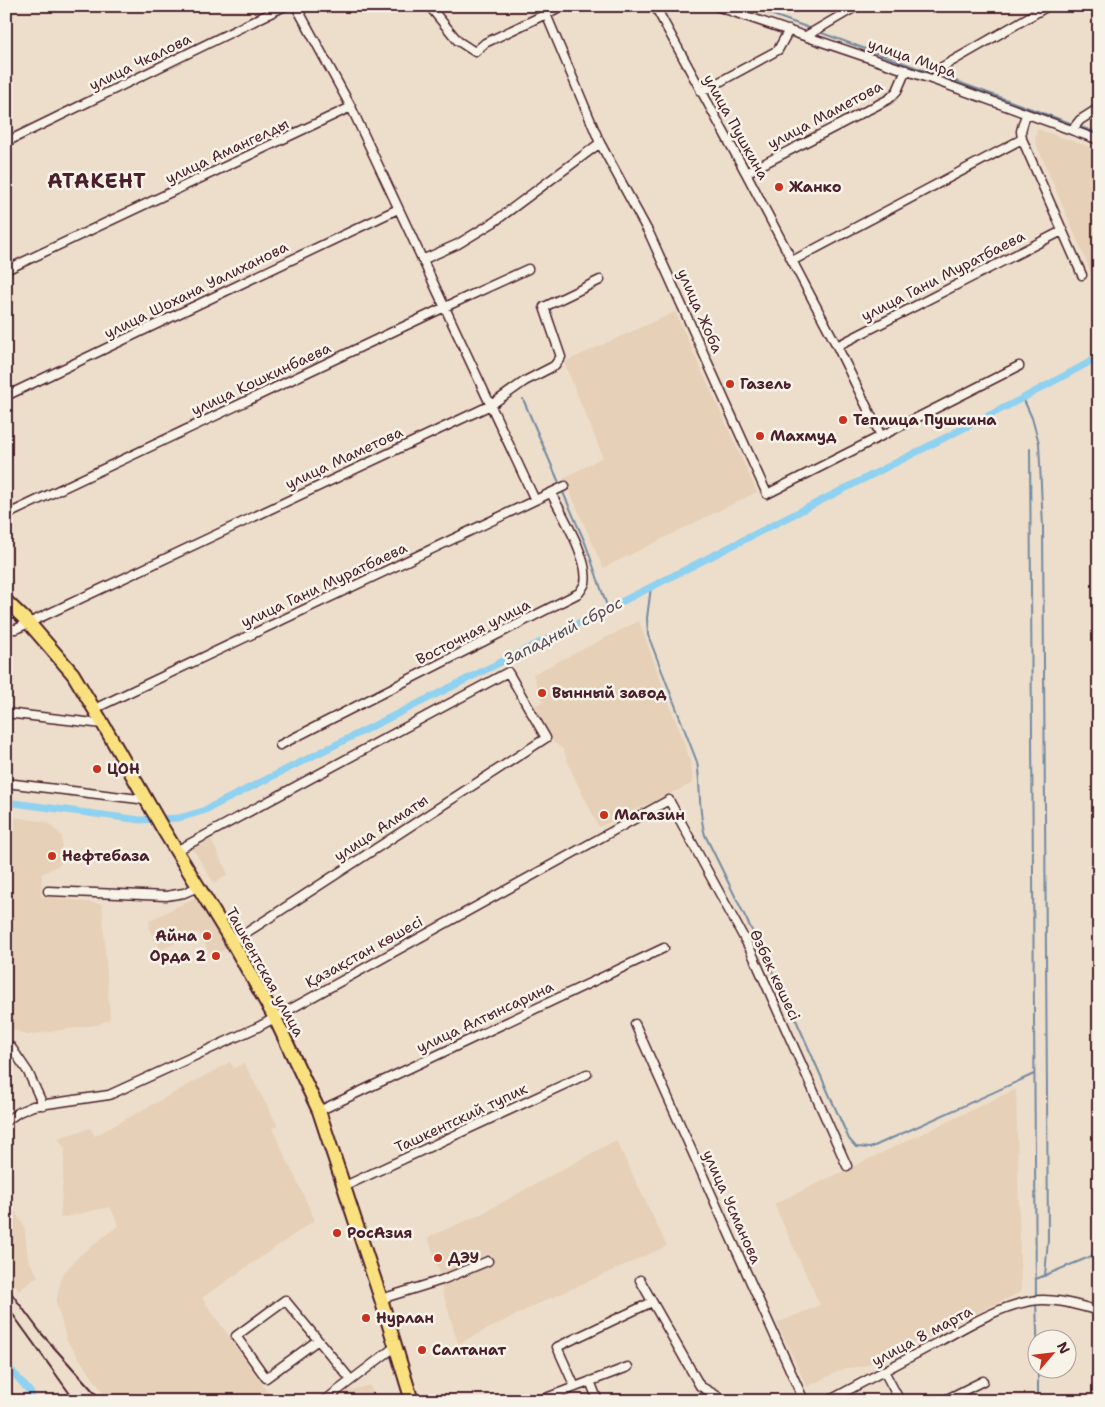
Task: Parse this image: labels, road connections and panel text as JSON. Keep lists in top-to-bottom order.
{
  "streets": {
    "main road": ["Ташкентская улица"],
    "street": [
      "улица Мира",
      "улица Чкалова",
      "улица Маметова",
      "улица Пушкина",
      "улица Амангелды",
      "улица Гани Муратбаева",
      "улица Шохана Уалиханова",
      "улица Жоба",
      "улица Кошкинбаева",
      "Восточная улица",
      "улица Алматы",
      "Қазақстан көшесі",
      "Өзбек көшесі",
      "улица Алтынсарина",
      "Ташкентский тупик",
      "улица Усманова",
      "улица 8 марта"
    ]
  },
  "crossings": [
    ["улица Мира", "улица Маметова"],
    ["улица Маметова", "улица Пушкина"],
    ["улица Маметова", "Ташкентская улица"],
    ["улица Пушкина", "улица Гани Муратбаева"],
    ["улица Пушкина", "улица Жоба"],
    ["улица Гани Муратбаева", "Восточная улица"],
    ["улица Гани Муратбаева", "Ташкентская улица"],
    ["улица Алматы", "Ташкентская улица"],
    ["Қазақстан көшесі", "Ташкентская улица"],
    ["Қазақстан көшесі", "Өзбек көшесі"],
    ["Ташкентская улица", "улица Алтынсарина"],
    ["Ташкентская улица", "Ташкентский тупик"]
  ],
  "districts": ["АТАКЕНТ"],
  "water": ["Западный сброс"],
  "places": [
    "Жанко",
    "Газель",
    "Теплица Пушкина",
    "Махмуд",
    "Вынный завод",
    "ЦОН",
    "Магазин",
    "Нефтебаза",
    "Айна",
    "Орда 2",
    "РосАзия",
    "ДЭУ",
    "Нурлан",
    "Салтанат"
  ],
  "north": "top right"
}
